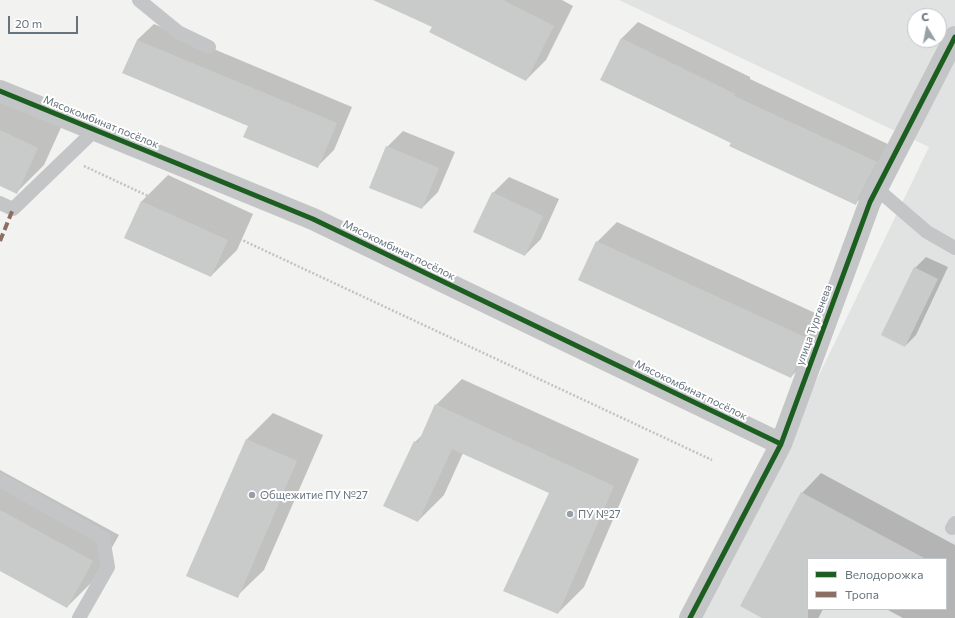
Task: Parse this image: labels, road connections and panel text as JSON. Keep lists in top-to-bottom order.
{
  "streets": {
    "street": ["Мясокомбинат посёлок", "улица Тургенева"]
  },
  "crossings": [
    ["Мясокомбинат посёлок", "улица Тургенева"]
  ],
  "places": ["Общежитие ПУ №27", "ПУ №27"],
  "legend": ["Велодорожка", "Тропа"],
  "scale_bar": "20 m",
  "north": "top"
}
